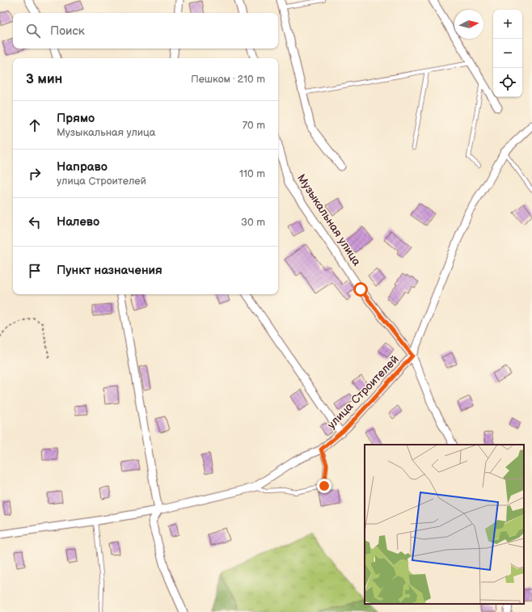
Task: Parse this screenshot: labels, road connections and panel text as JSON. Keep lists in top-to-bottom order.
{
  "streets": {
    "street": ["Музыкальная улица", "улица Строителей"]
  },
  "crossings": [
    ["Музыкальная улица", "улица Строителей"]
  ],
  "north": "right",
  "page": {
    "map_buttons": ["+", "−"],
    "search": "Поиск",
    "heading": ["3 мин", "Пешком · 210 m"],
    "list": [
      ["Прямо", "Музыкальная улица", "70 m"],
      ["Направо", "улица Строителей", "110 m"],
      ["Налево", "30 m"],
      "Пункт назначения"
    ]
  }
}
